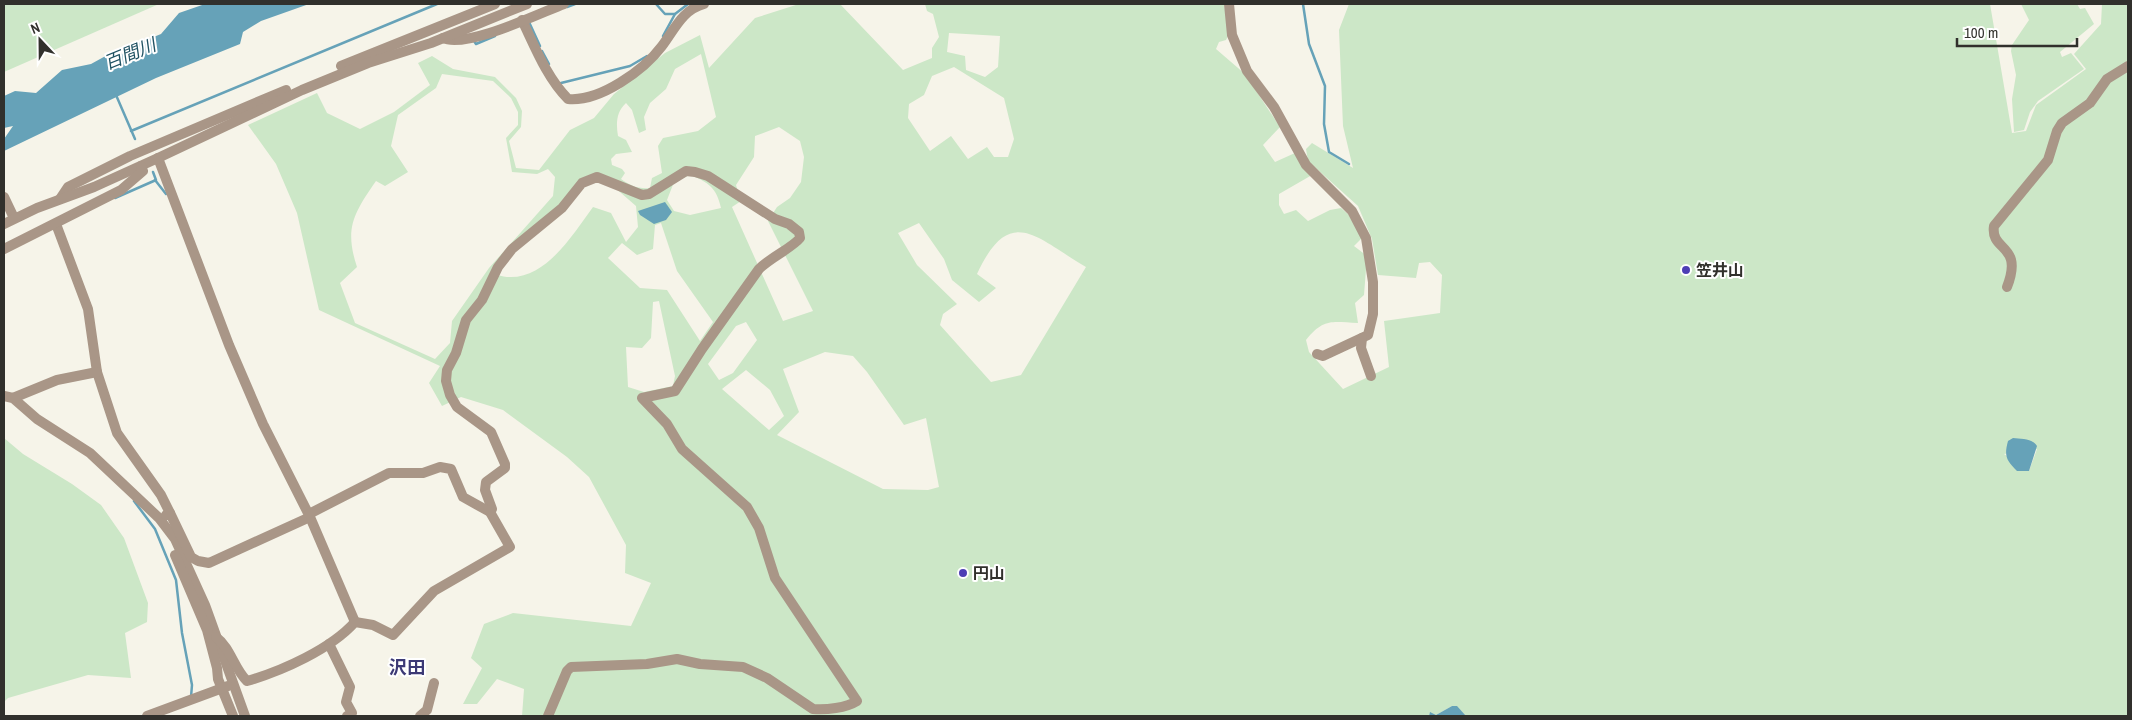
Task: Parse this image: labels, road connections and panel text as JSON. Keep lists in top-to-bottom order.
{
  "districts": ["沢田"],
  "water": ["百間川"],
  "places": ["笠井山", "円山"],
  "scale_bar": "100 m",
  "north": "top"
}
